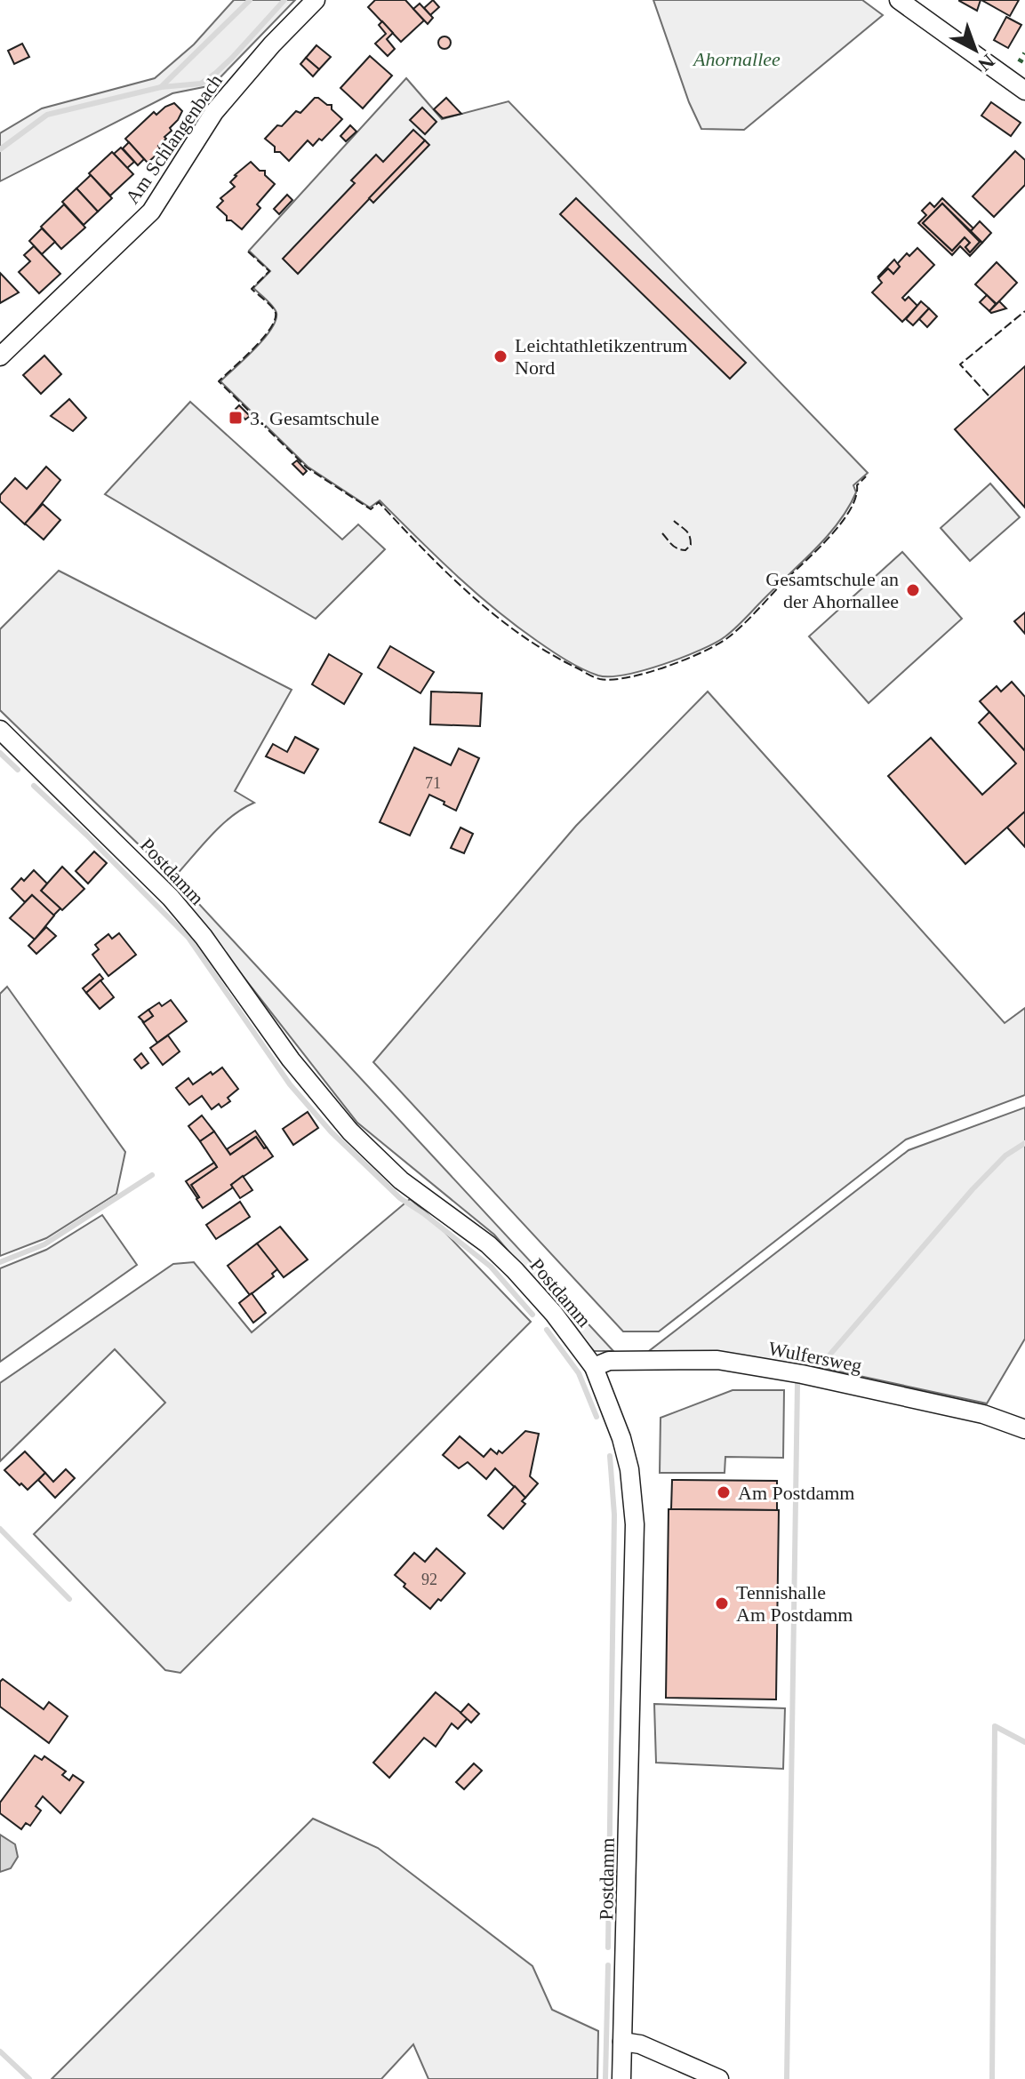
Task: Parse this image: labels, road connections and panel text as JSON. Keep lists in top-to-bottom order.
{
  "streets": {
    "street": ["Am Schlangenbach", "Postdamm", "Wulfersweg"]
  },
  "crossings": [
    ["Postdamm", "Wulfersweg"]
  ],
  "parks": ["Ahornallee"],
  "places": {
    "other": [
      "Leichtathletikzentrum Nord",
      "Gesamtschule an der Ahornallee",
      "Am Postdamm",
      "Tennishalle Am Postdamm"
    ],
    "transit": ["3. Gesamtschule"]
  },
  "house_numbers": ["71", "92"],
  "north": "bottom right"
}
